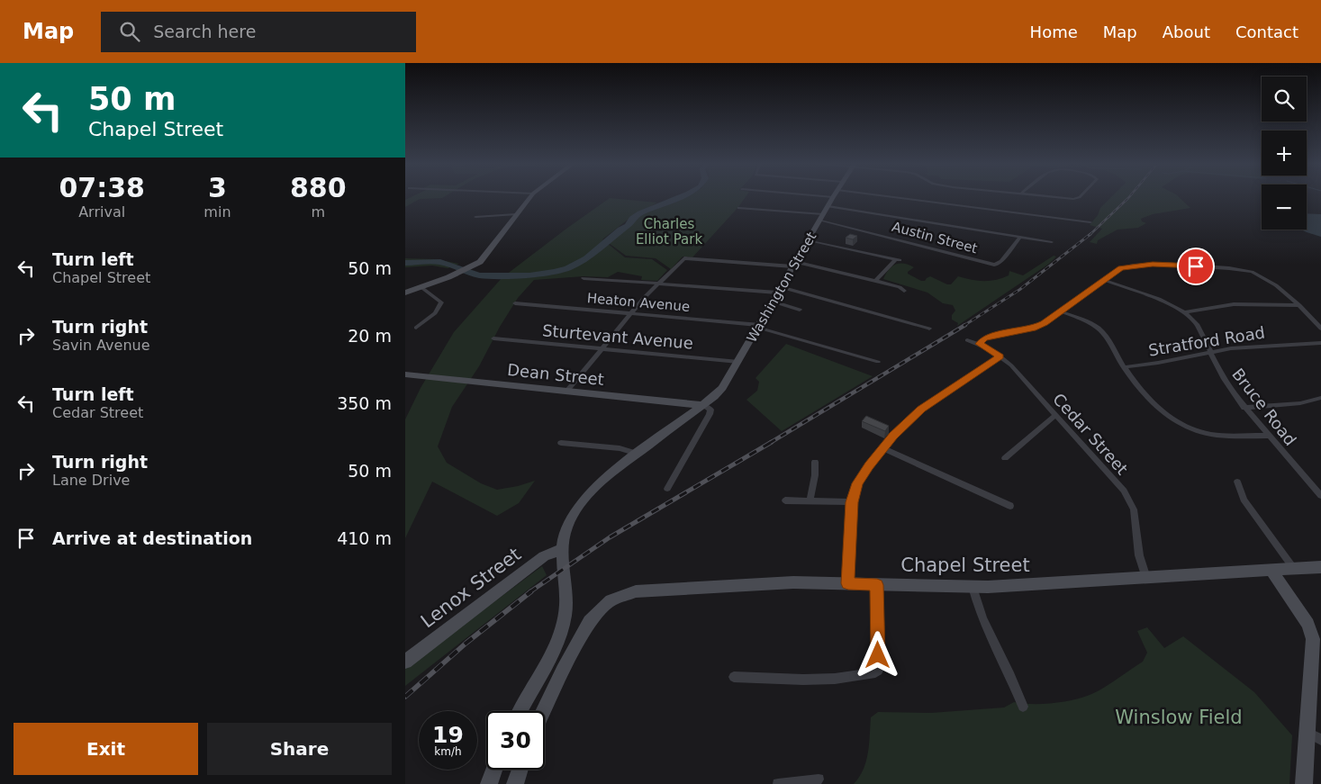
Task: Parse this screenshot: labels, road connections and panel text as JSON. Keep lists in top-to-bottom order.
{
  "streets": {
    "main road": [
      "Washington Street",
      "Dean Street",
      "Chapel Street",
      "Lenox Street"
    ],
    "street": [
      "Austin Street",
      "Heaton Avenue",
      "Sturtevant Avenue",
      "Stratford Road",
      "Bruce Road",
      "Cedar Street"
    ]
  },
  "crossings": [
    ["Austin Street", "Washington Street"],
    ["Washington Street", "Heaton Avenue"],
    ["Washington Street", "Sturtevant Avenue"],
    ["Washington Street", "Dean Street"],
    ["Washington Street", "Lenox Street"],
    ["Stratford Road", "Bruce Road"],
    ["Cedar Street", "Chapel Street"]
  ],
  "parks": ["Charles Elliot Park", "Winslow Field"],
  "page": {
    "header": "Map",
    "search": "Search here",
    "nav": [
      "Home",
      "Map",
      "About",
      "Contact"
    ],
    "turn": ["50 m", "Chapel Street"],
    "map_buttons": ["+", "−"],
    "eta": [
      "07:38",
      "Arrival",
      "3",
      "min",
      "880",
      "m"
    ],
    "list": [
      {
        "name": "Turn left",
        "note": "Chapel Street",
        "value": "50 m"
      },
      {
        "name": "Turn right",
        "note": "Savin Avenue",
        "value": "20 m"
      },
      {
        "name": "Turn left",
        "note": "Cedar Street",
        "value": "350 m"
      },
      {
        "name": "Turn right",
        "note": "Lane Drive",
        "value": "50 m"
      },
      {
        "name": "Arrive at destination",
        "value": "410 m"
      }
    ],
    "speed": "19 km/h",
    "limit": "30",
    "buttons": ["Exit", "Share"]
  }
}
